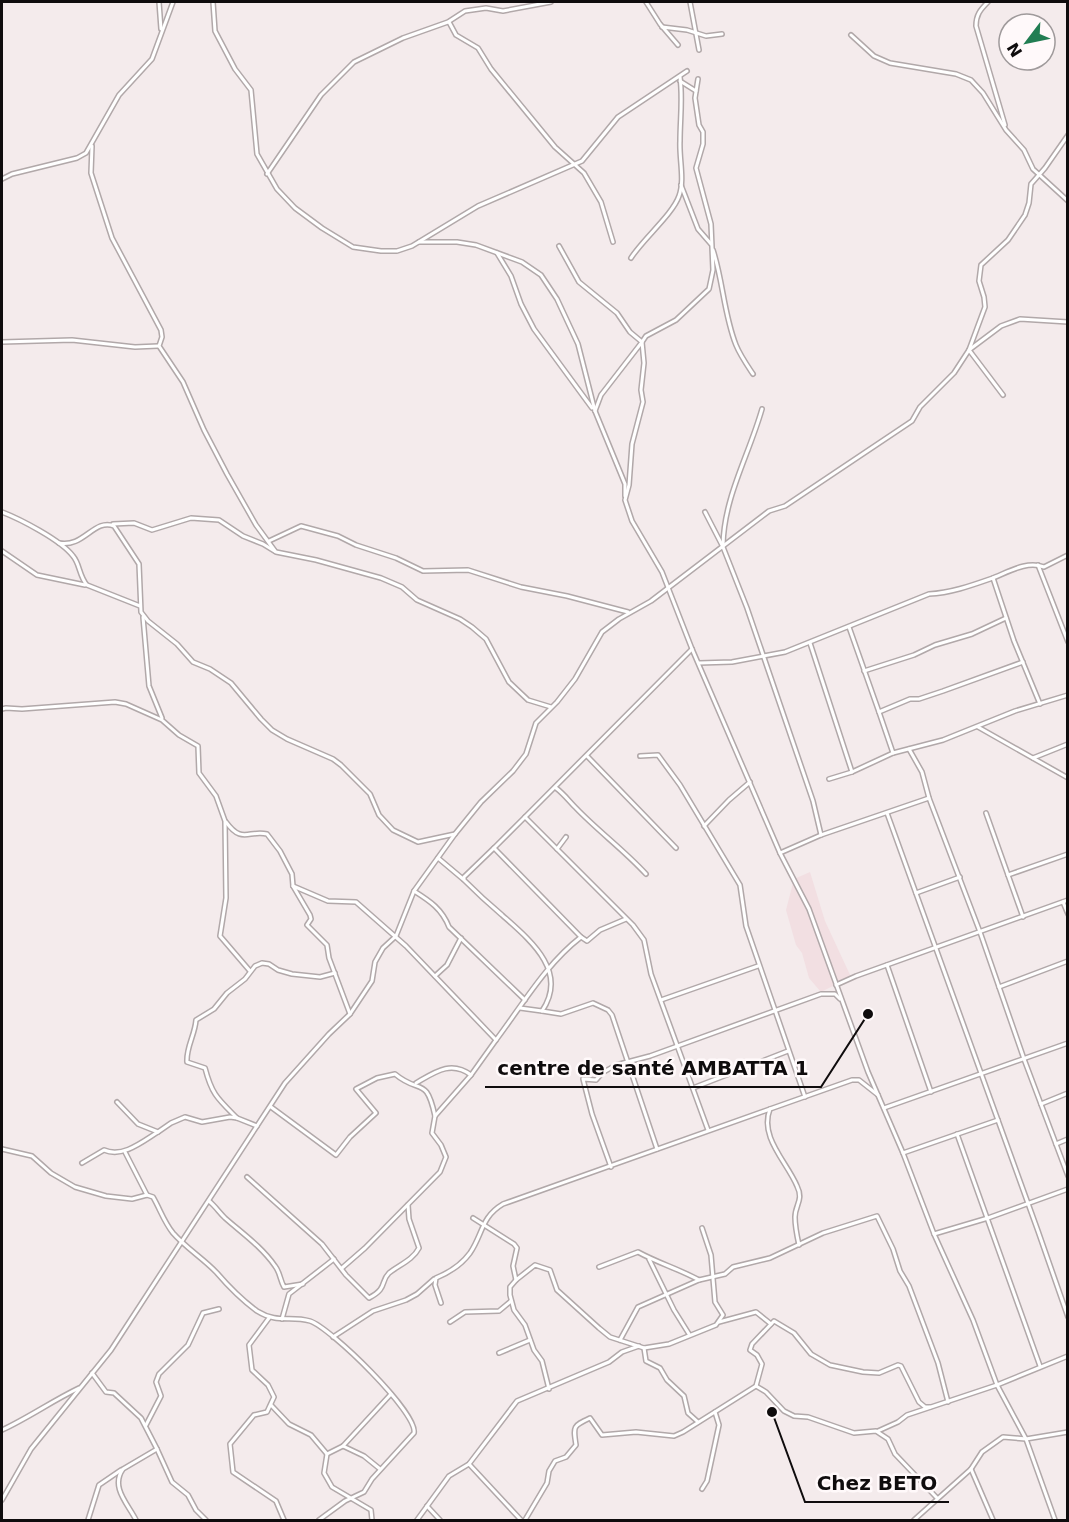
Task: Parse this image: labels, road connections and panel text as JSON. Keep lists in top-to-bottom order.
{
  "places": ["centre de santé AMBATTA 1", "Chez BETO"],
  "north": "bottom left"
}
